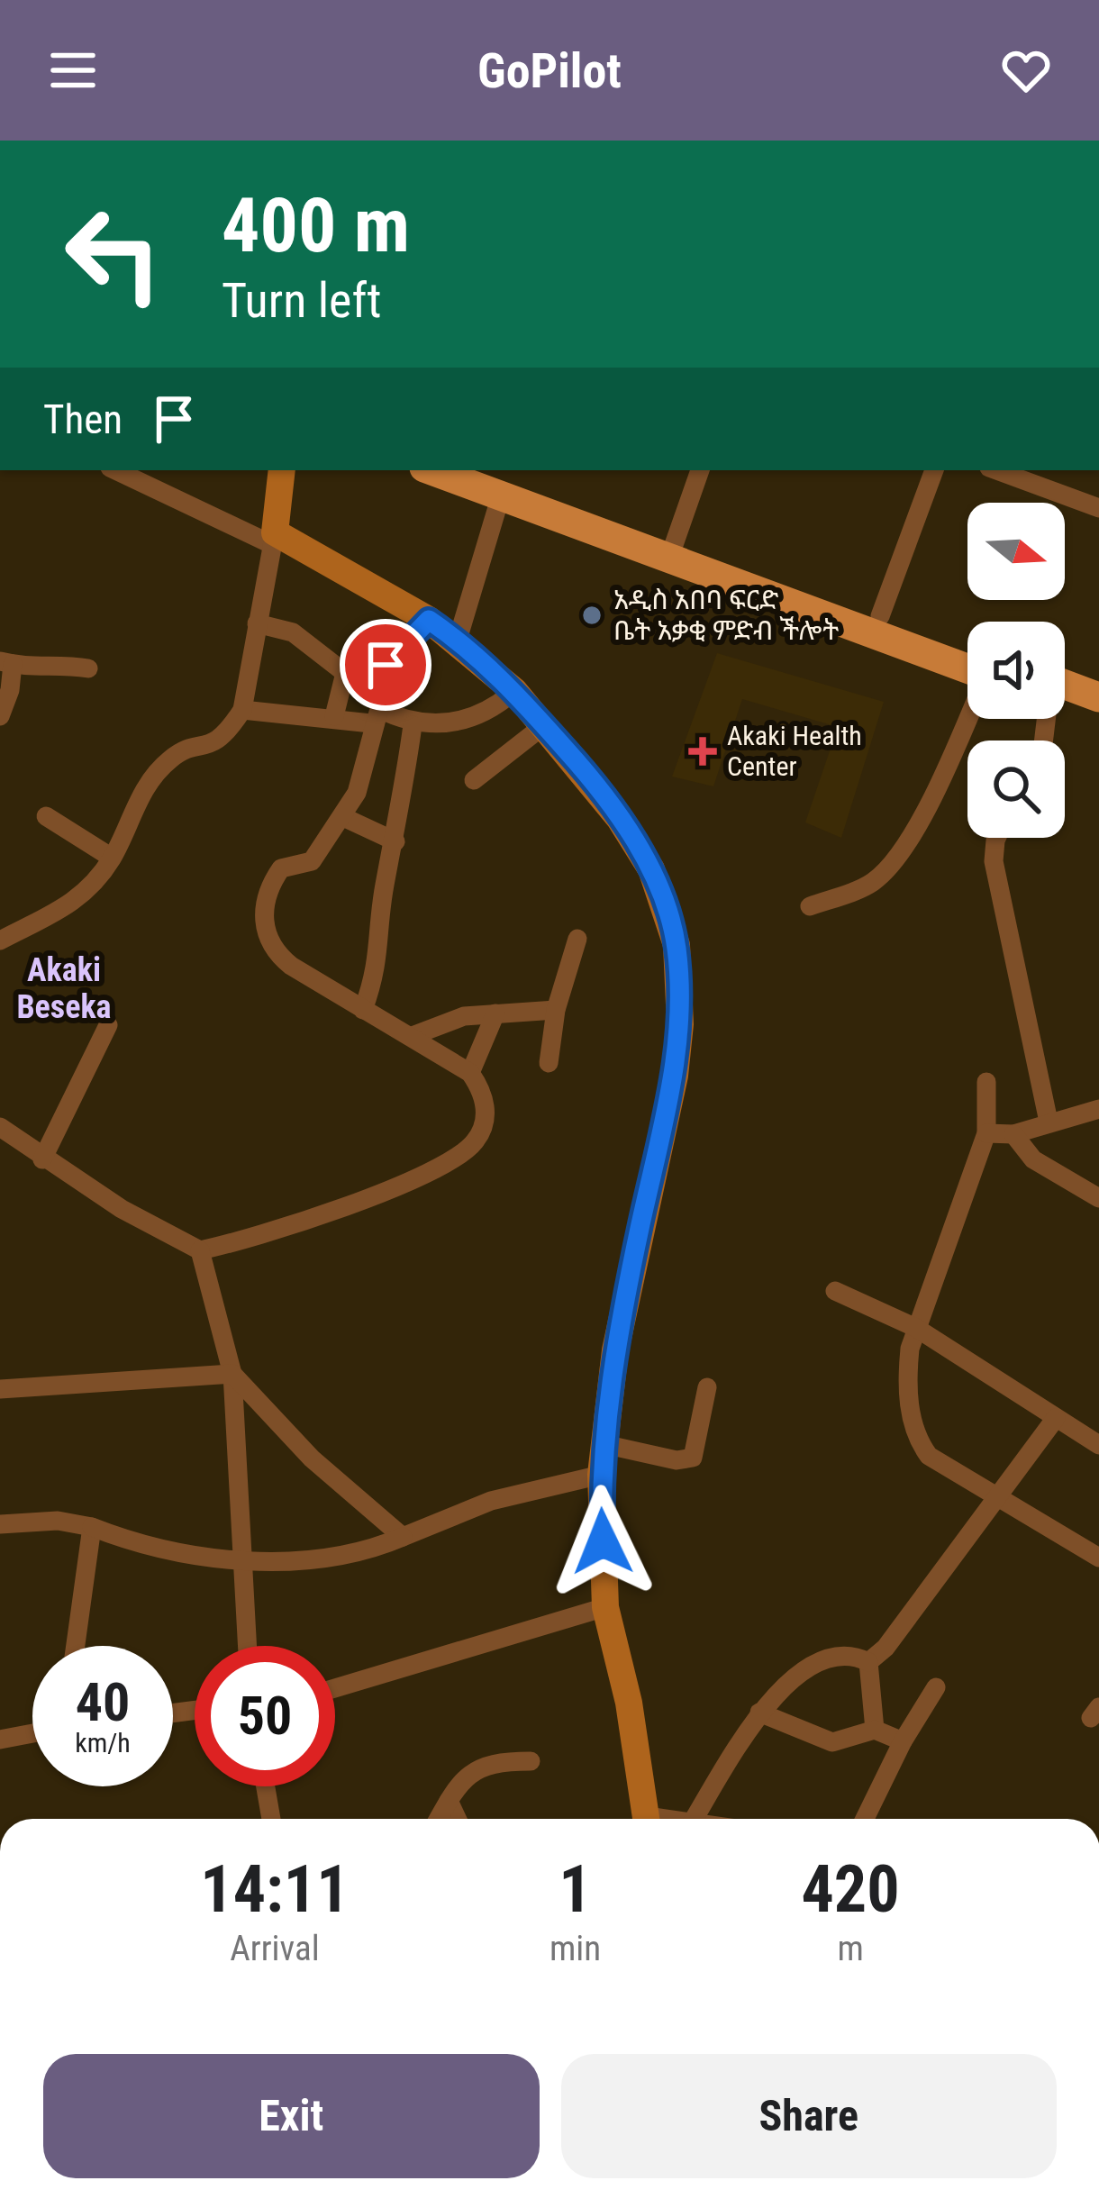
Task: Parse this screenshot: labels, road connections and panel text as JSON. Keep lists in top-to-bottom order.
{
  "districts": ["Akaki Beseka"],
  "places": {
    "other": ["አዲስ አበባ ፍርድ ቤት አቃቂ ምድብ ችሎት"],
    "health": ["Akaki Health Center"]
  },
  "north": "right",
  "page": {
    "header": "GoPilot",
    "turn": ["400 m", "Turn left"],
    "then": "Then",
    "speed": "40 km/h",
    "limit": "50",
    "eta": [
      "14:11",
      "Arrival",
      "1",
      "min",
      "420",
      "m"
    ],
    "buttons": ["Exit", "Share"]
  }
}
